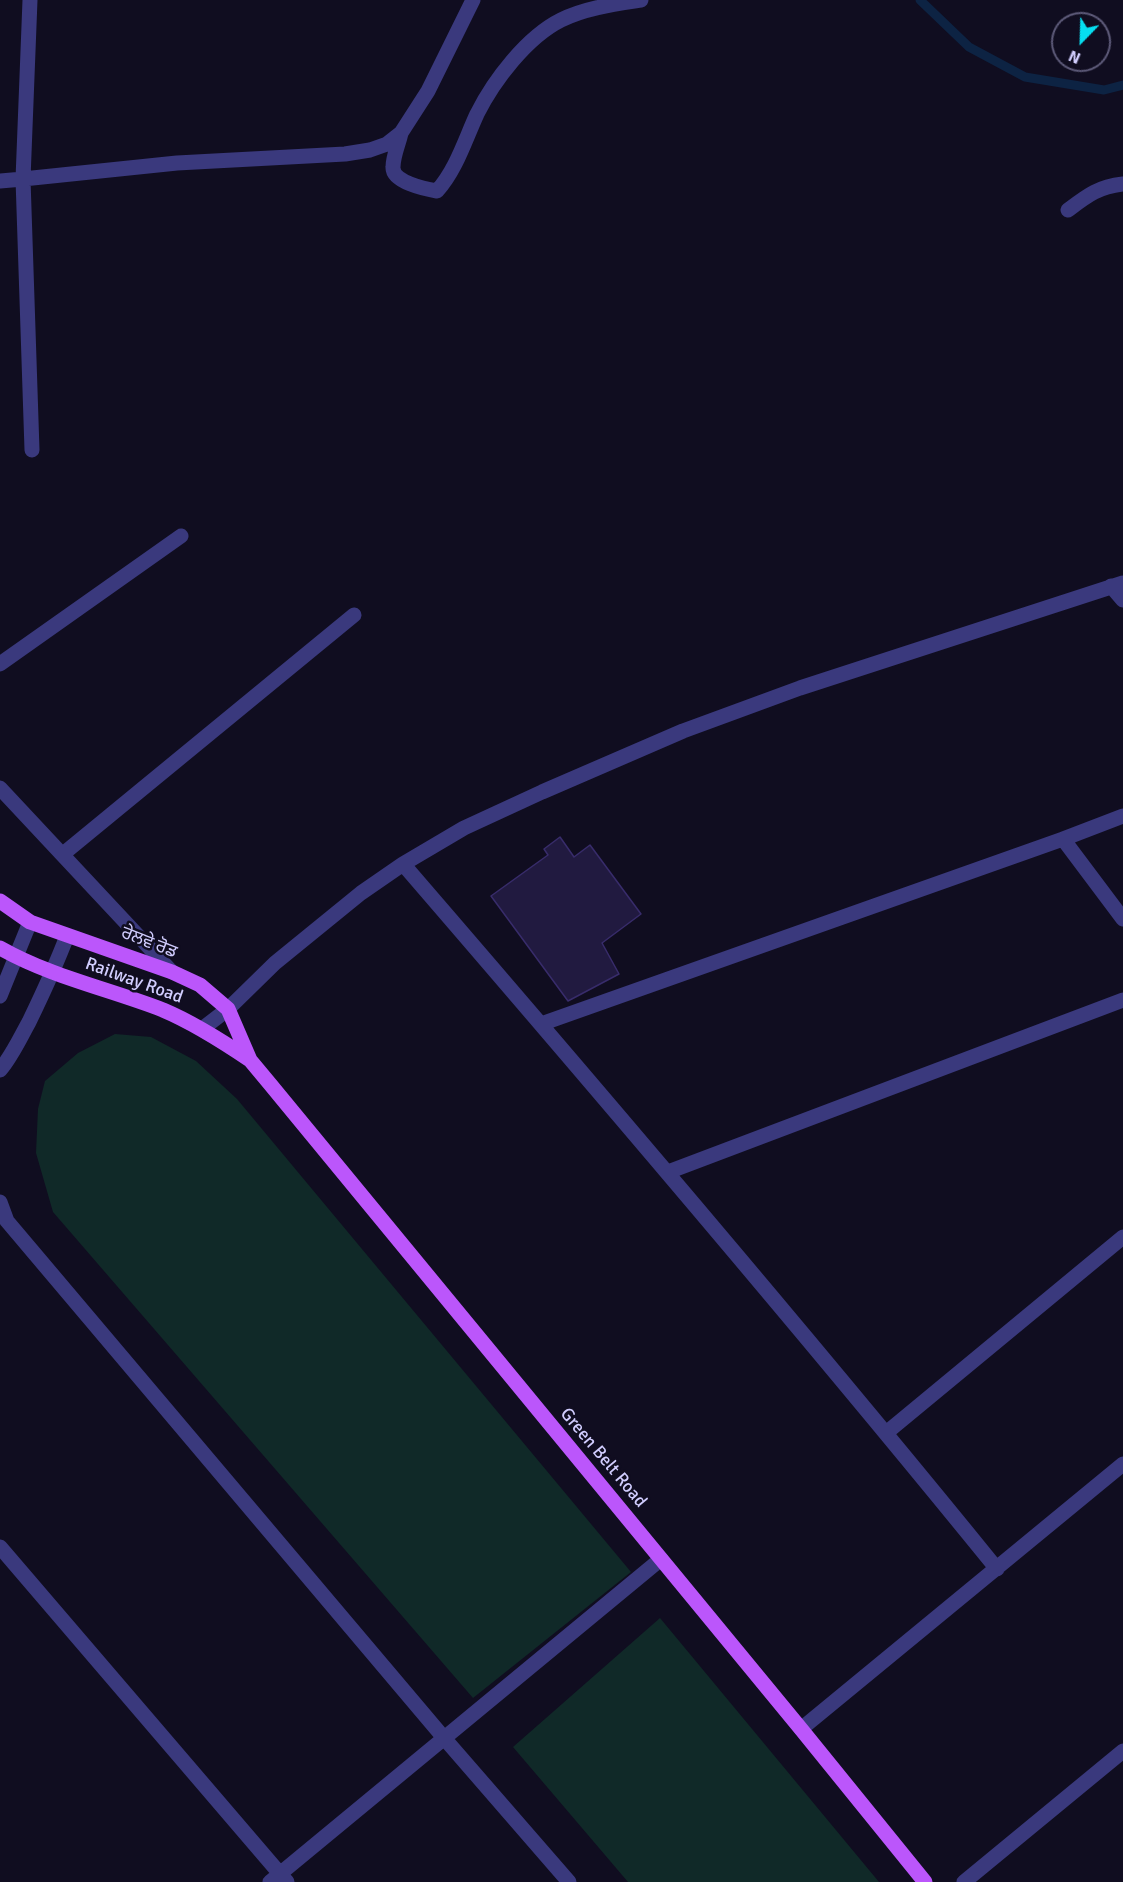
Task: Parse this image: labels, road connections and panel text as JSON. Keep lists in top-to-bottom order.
{
  "streets": {
    "main road": ["ਰੇਲਵੇ ਰੋਡ", "Railway Road", "Green Belt Road"]
  },
  "crossings": [
    ["ਰੇਲਵੇ ਰੋਡ", "Railway Road"],
    ["ਰੇਲਵੇ ਰੋਡ", "Green Belt Road"],
    ["Railway Road", "Green Belt Road"]
  ],
  "north": "bottom left"
}
